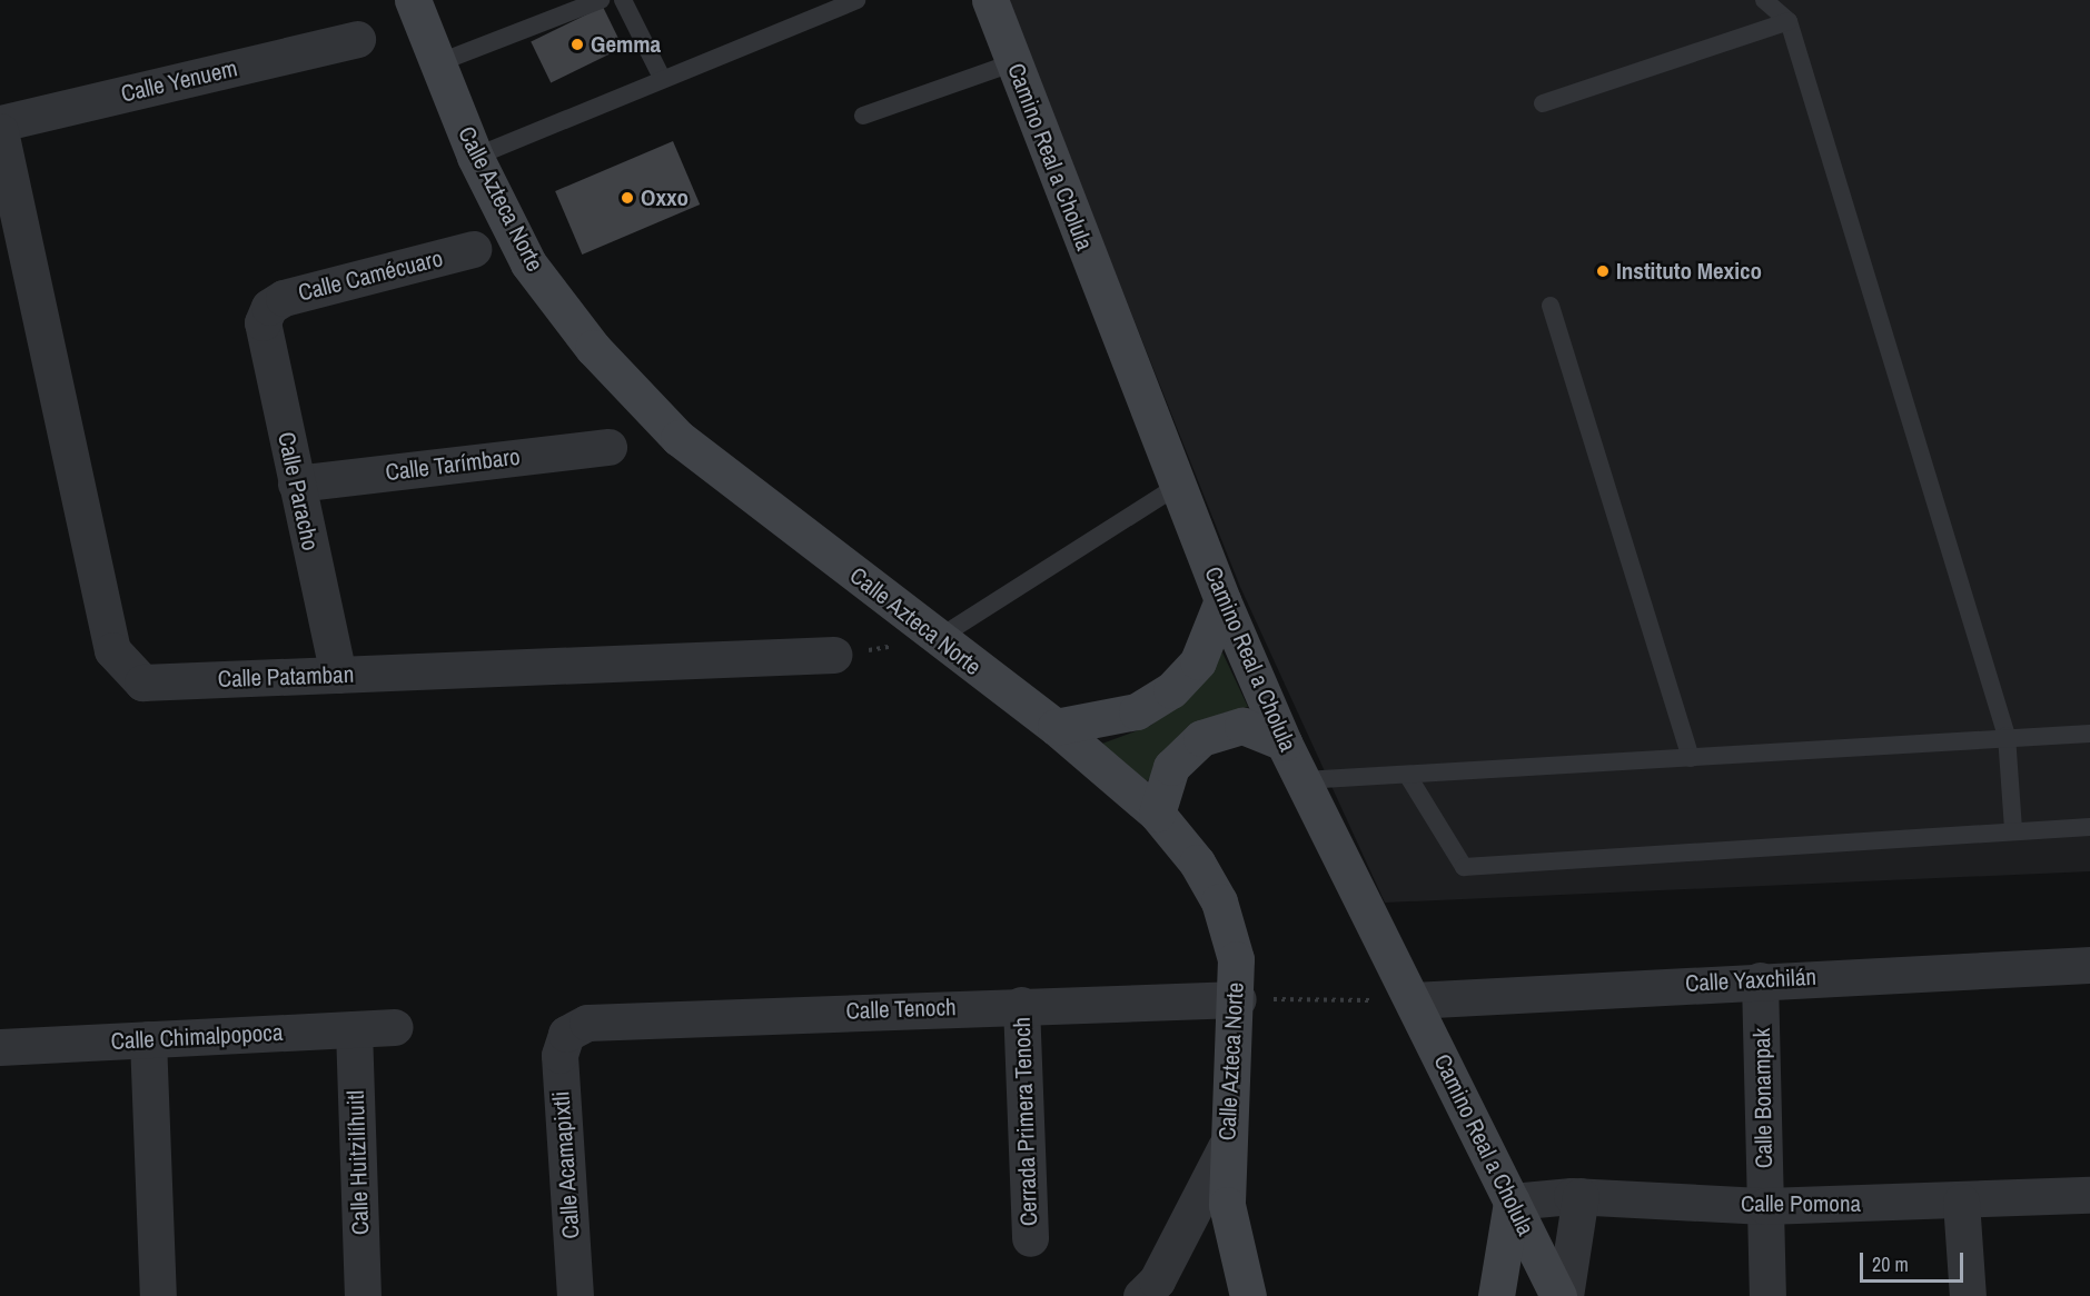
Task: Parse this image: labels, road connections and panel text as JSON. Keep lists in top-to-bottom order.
{
  "streets": {
    "main road": ["Camino Real a Cholula", "Calle Azteca Norte"],
    "street": [
      "Calle Yenuem",
      "Calle Camécuaro",
      "Calle Tarímbaro",
      "Calle Paracho",
      "Calle Patamban",
      "Calle Yaxchilán",
      "Calle Tenoch",
      "Calle Chimalpopoca",
      "Calle Bonampak",
      "Cerrada Primera Tenoch",
      "Calle Huitzilíhuitl",
      "Calle Acamapixtli",
      "Calle Pomona"
    ]
  },
  "crossings": [
    ["Camino Real a Cholula", "Calle Yaxchilán"],
    ["Camino Real a Cholula", "Calle Pomona"],
    ["Calle Azteca Norte", "Calle Tenoch"],
    ["Calle Camécuaro", "Calle Paracho"],
    ["Calle Tarímbaro", "Calle Paracho"],
    ["Calle Paracho", "Calle Patamban"],
    ["Calle Yaxchilán", "Calle Bonampak"],
    ["Calle Tenoch", "Cerrada Primera Tenoch"],
    ["Calle Tenoch", "Calle Acamapixtli"],
    ["Calle Chimalpopoca", "Calle Huitzilíhuitl"],
    ["Calle Bonampak", "Calle Pomona"]
  ],
  "places": ["Gemma", "Oxxo", "Instituto Mexico"],
  "scale_bar": "20 m"
}
